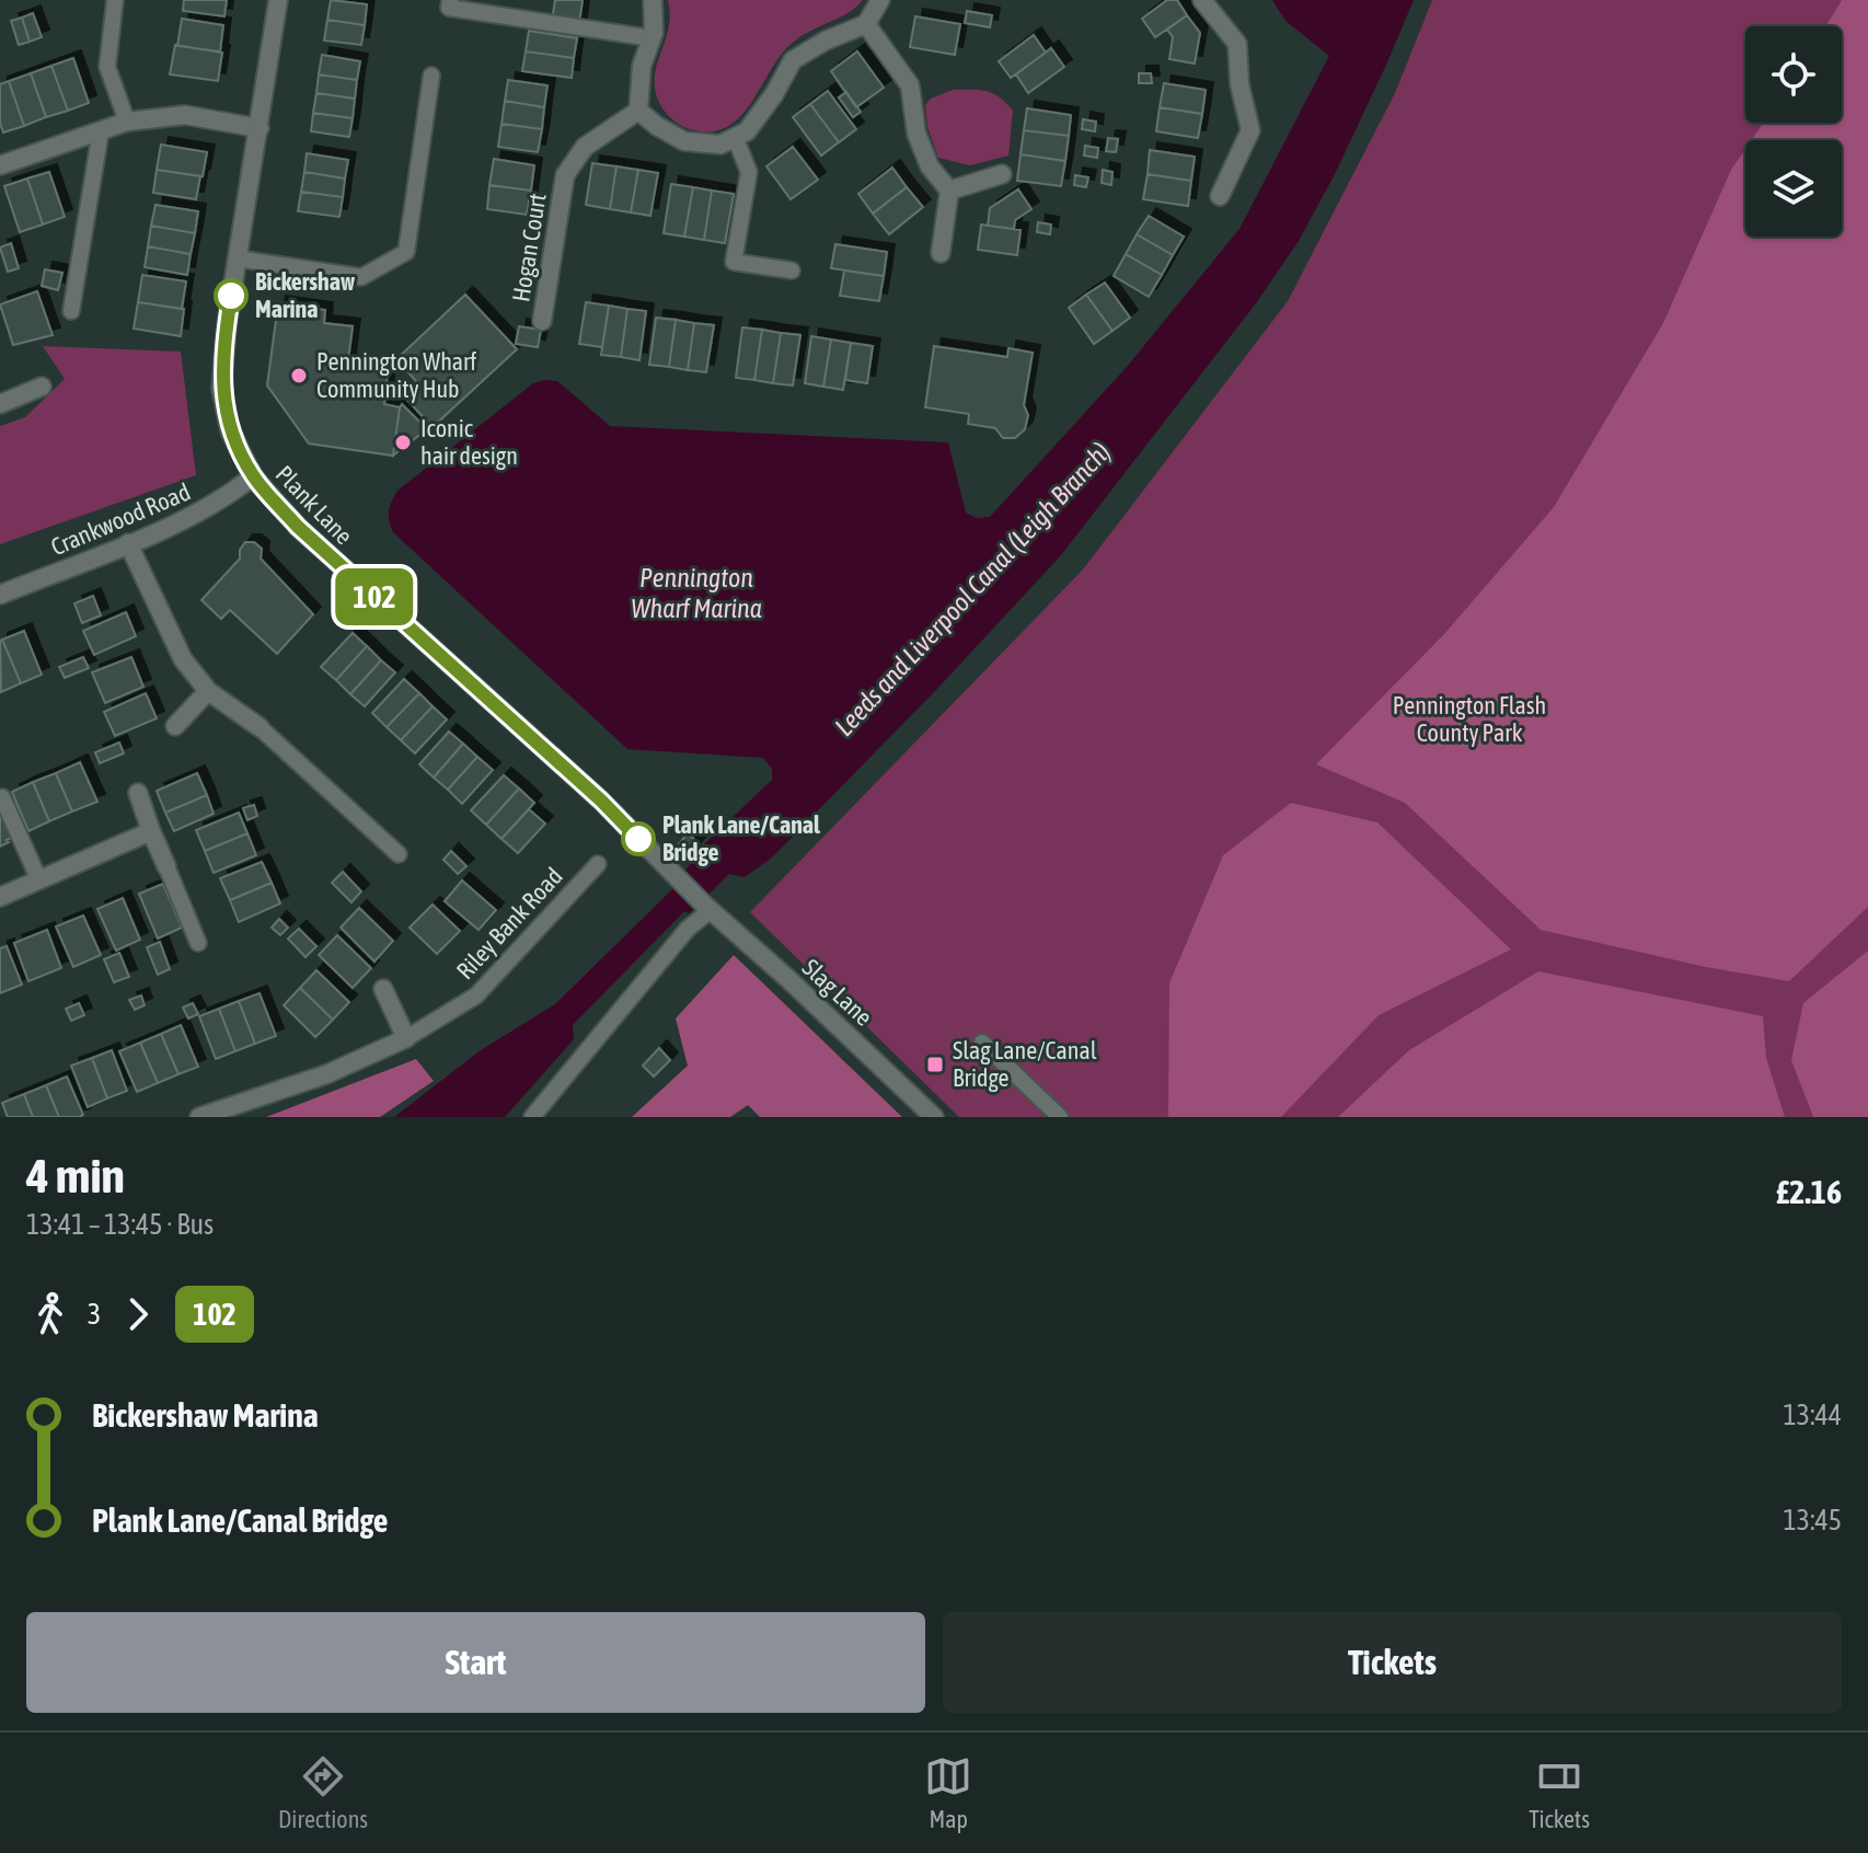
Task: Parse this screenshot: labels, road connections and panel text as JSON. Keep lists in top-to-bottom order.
{
  "streets": {
    "street": [
      "Hogan Court",
      "Plank Lane",
      "Crankwood Road",
      "Riley Bank Road",
      "Slag Lane"
    ]
  },
  "crossings": [
    ["Plank Lane", "Crankwood Road"],
    ["Plank Lane", "Slag Lane"]
  ],
  "water": ["Pennington Wharf Marina", "Leeds and Liverpool Canal (Leigh Branch)"],
  "parks": ["Pennington Flash County Park"],
  "places": {
    "other": [
      "Bickershaw Marina",
      "Pennington Wharf Community Hub",
      "Iconic hair design",
      "Plank Lane/Canal Bridge"
    ],
    "transit": ["Slag Lane/Canal Bridge"]
  },
  "lines": ["bus line 102"],
  "page": {
    "on_map": "102",
    "heading": ["4 min", "13:41 – 13:45 · Bus", "£2.16"],
    "legs": ["3", "102"],
    "list": [
      {
        "name": "Bickershaw Marina",
        "value": "13:44"
      },
      {
        "name": "Plank Lane/Canal Bridge",
        "value": "13:45"
      }
    ],
    "buttons": ["Start", "Tickets"],
    "tabs": ["Directions", "Map", "Tickets"]
  }
}
